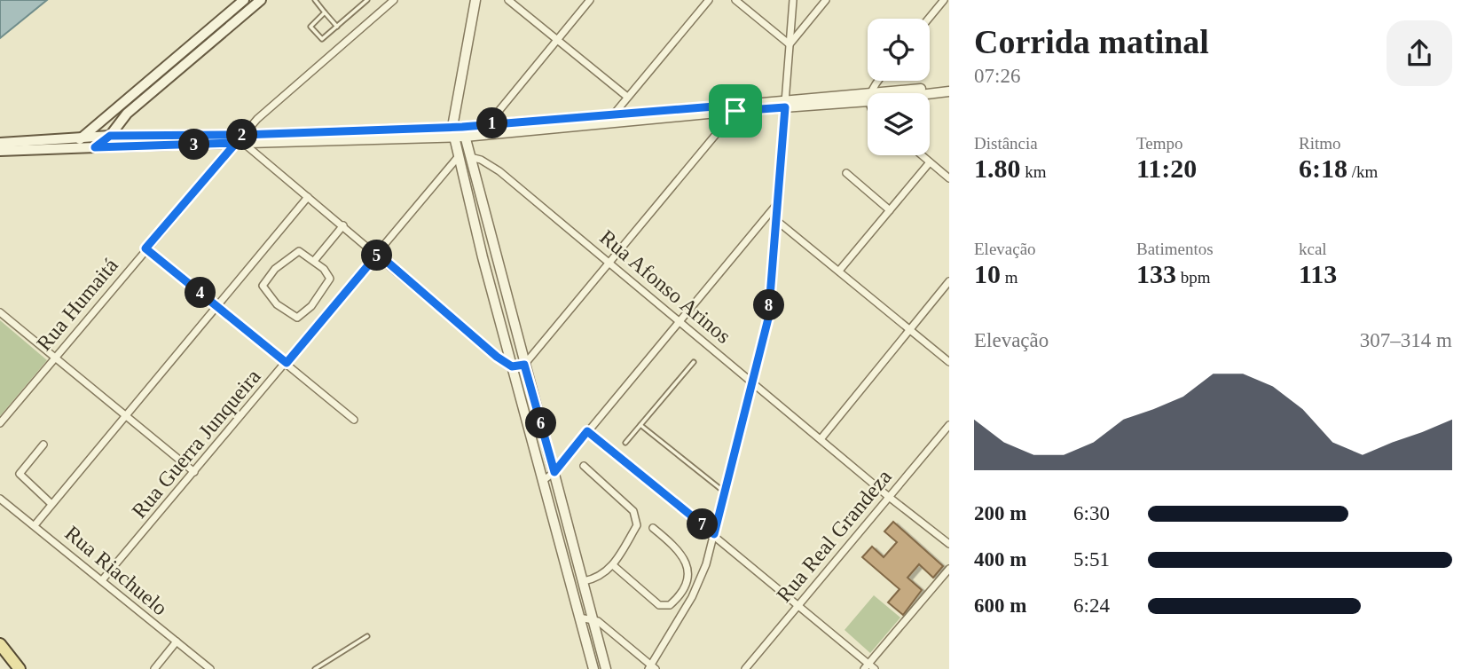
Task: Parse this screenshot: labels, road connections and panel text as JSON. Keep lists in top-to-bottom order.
{
  "streets": {
    "street": [
      "Rua Afonso Arinos",
      "Rua Humaitá",
      "Rua Guerra Junqueira",
      "Rua Real Grandeza",
      "Rua Riachuelo"
    ]
  },
  "crossings": [
    ["Rua Afonso Arinos", "Rua Real Grandeza"],
    ["Rua Guerra Junqueira", "Rua Riachuelo"]
  ],
  "page": {
    "heading": ["Corrida matinal", "07:26"],
    "stats": [
      ["Distância", "1.80 km"],
      ["Tempo", "11:20"],
      ["Ritmo", "6:18 /km"],
      ["Elevação", "10 m"],
      ["Batimentos", "133 bpm"],
      ["kcal", "113"]
    ],
    "pins": [
      "1",
      "2",
      "3",
      "5",
      "4",
      "8",
      "6",
      "7"
    ],
    "chart": ["Elevação", "307–314 m"],
    "list": [
      {
        "name": "200 m",
        "note": "6:30"
      },
      {
        "name": "400 m",
        "note": "5:51"
      },
      {
        "name": "600 m",
        "note": "6:24"
      }
    ]
  }
}
